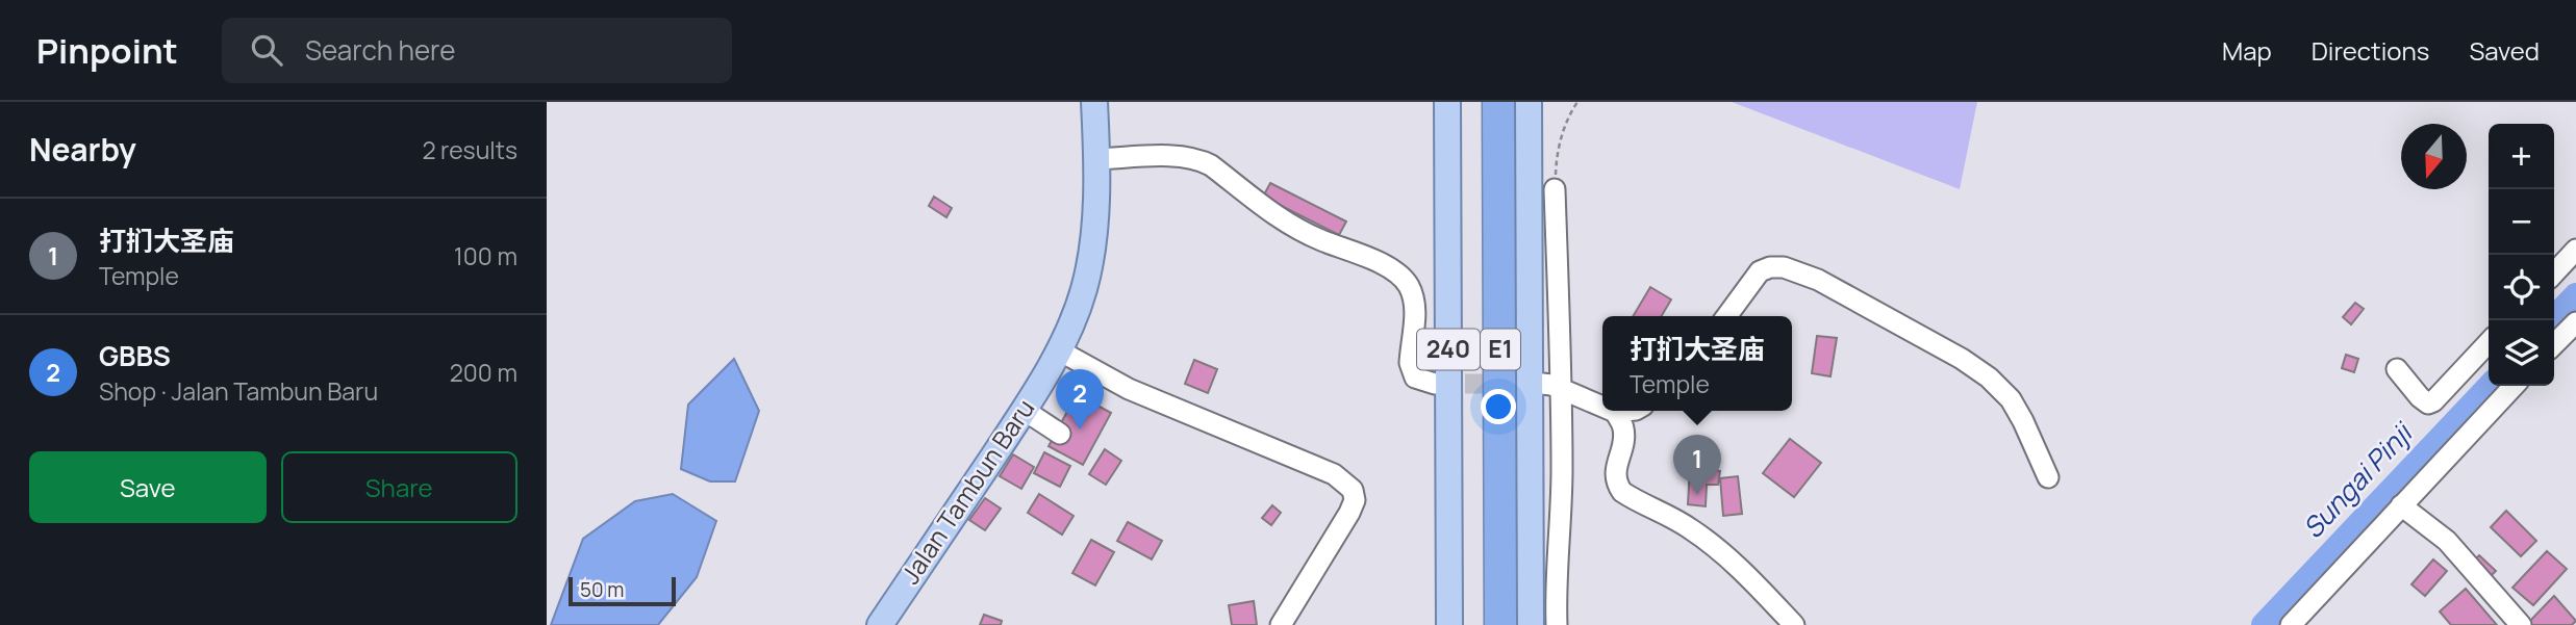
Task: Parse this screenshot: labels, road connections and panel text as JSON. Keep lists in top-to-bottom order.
{
  "streets": {
    "highway": ["E1"],
    "main road": ["240", "Jalan Tambun Baru"]
  },
  "water": ["Sungai Pinji"],
  "scale_bar": "50 m",
  "north": "bottom",
  "page": {
    "header": "Pinpoint",
    "search": "Search here",
    "nav": ["Map", "Directions", "Saved"],
    "heading": ["Nearby", "2 results"],
    "map_buttons": ["+", "−"],
    "list": [
      {
        "mark": "1",
        "name": "打扪大圣庙",
        "note": "Temple",
        "value": "100 m"
      },
      {
        "mark": "2",
        "name": "GBBS",
        "note": "Shop · Jalan Tambun Baru",
        "value": "200 m"
      }
    ],
    "popup": ["打扪大圣庙", "Temple"],
    "pins": ["2", "1"],
    "buttons": ["Save", "Share"],
    "scale": "50 m"
  }
}
